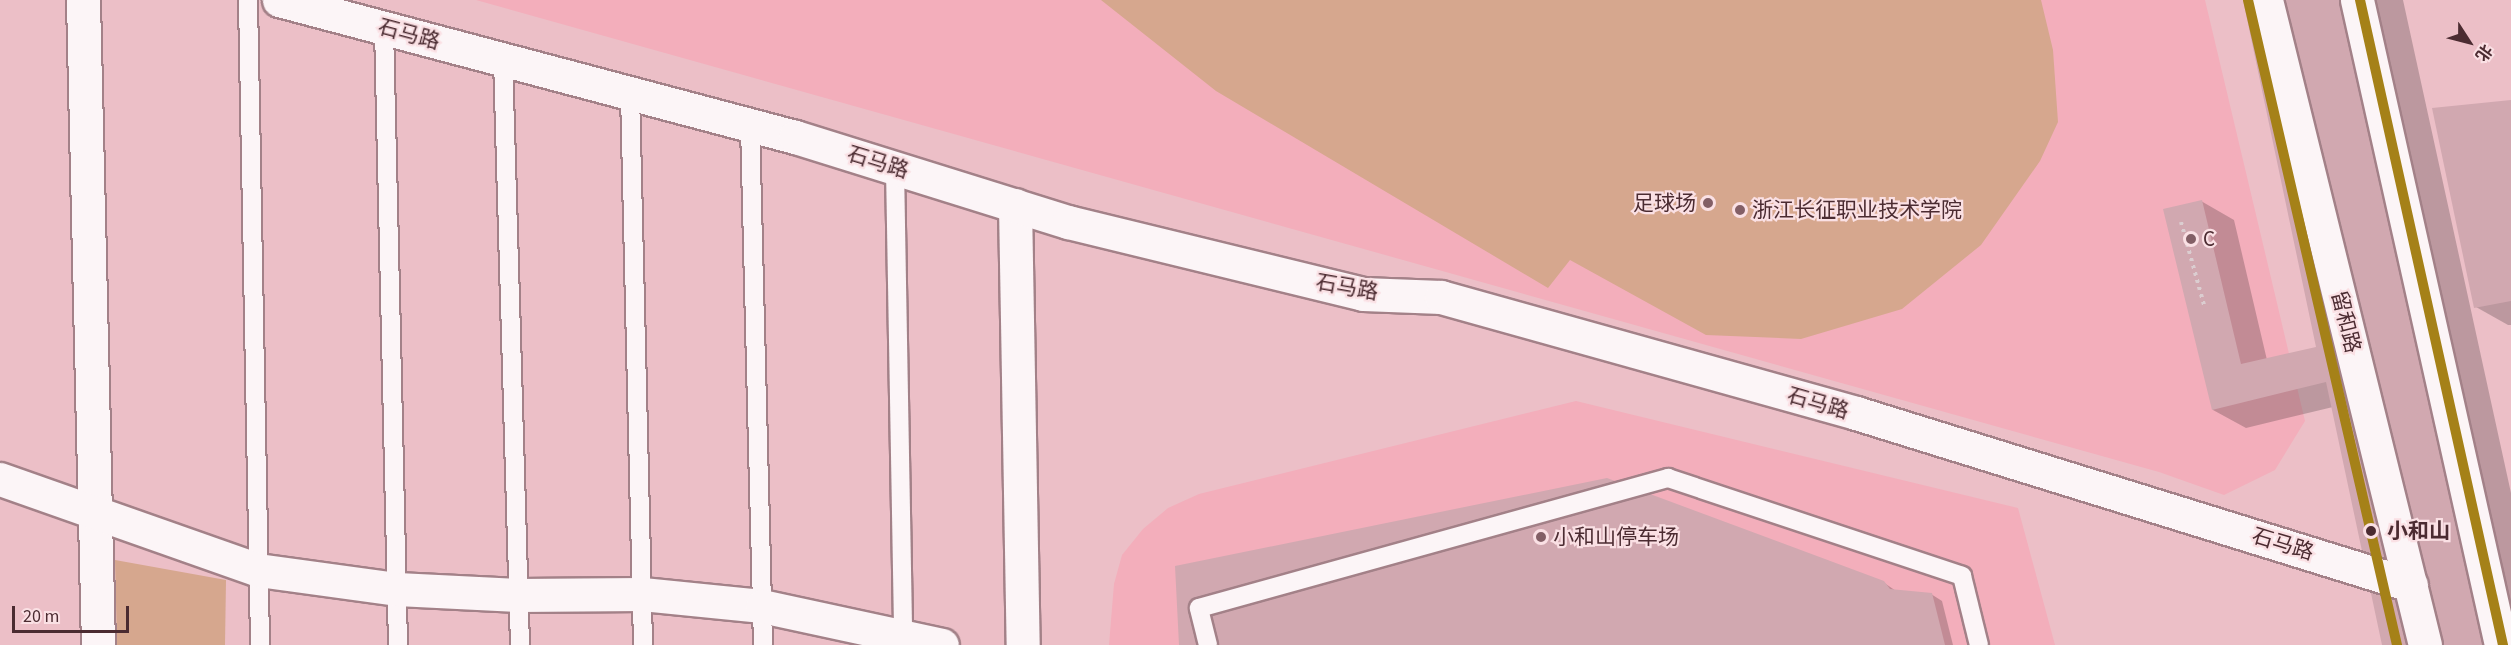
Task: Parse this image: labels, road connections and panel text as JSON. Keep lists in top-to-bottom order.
{
  "streets": {
    "street": ["石马路", "留和路"]
  },
  "crossings": [
    ["石马路", "留和路"]
  ],
  "places": [
    "足球场",
    "浙江长征职业技术学院",
    "C",
    "小和山",
    "小和山停车场"
  ],
  "scale_bar": "20 m",
  "north": "bottom right"
}
